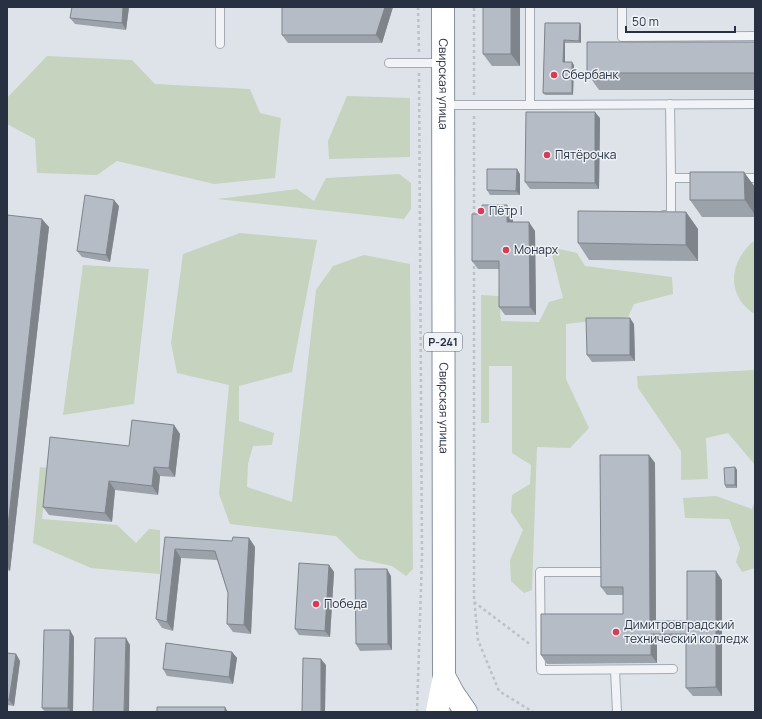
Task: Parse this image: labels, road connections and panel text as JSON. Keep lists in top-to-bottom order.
{
  "streets": {
    "main road": ["Свирская улица", "Р-241"]
  },
  "crossings": [
    ["Свирская улица", "Р-241"]
  ],
  "places": [
    "Сбербанк",
    "Пятёрочка",
    "Пётр I",
    "Монарх",
    "Победа",
    "Димитровградский технический колледж"
  ],
  "scale_bar": "50 m"
}
